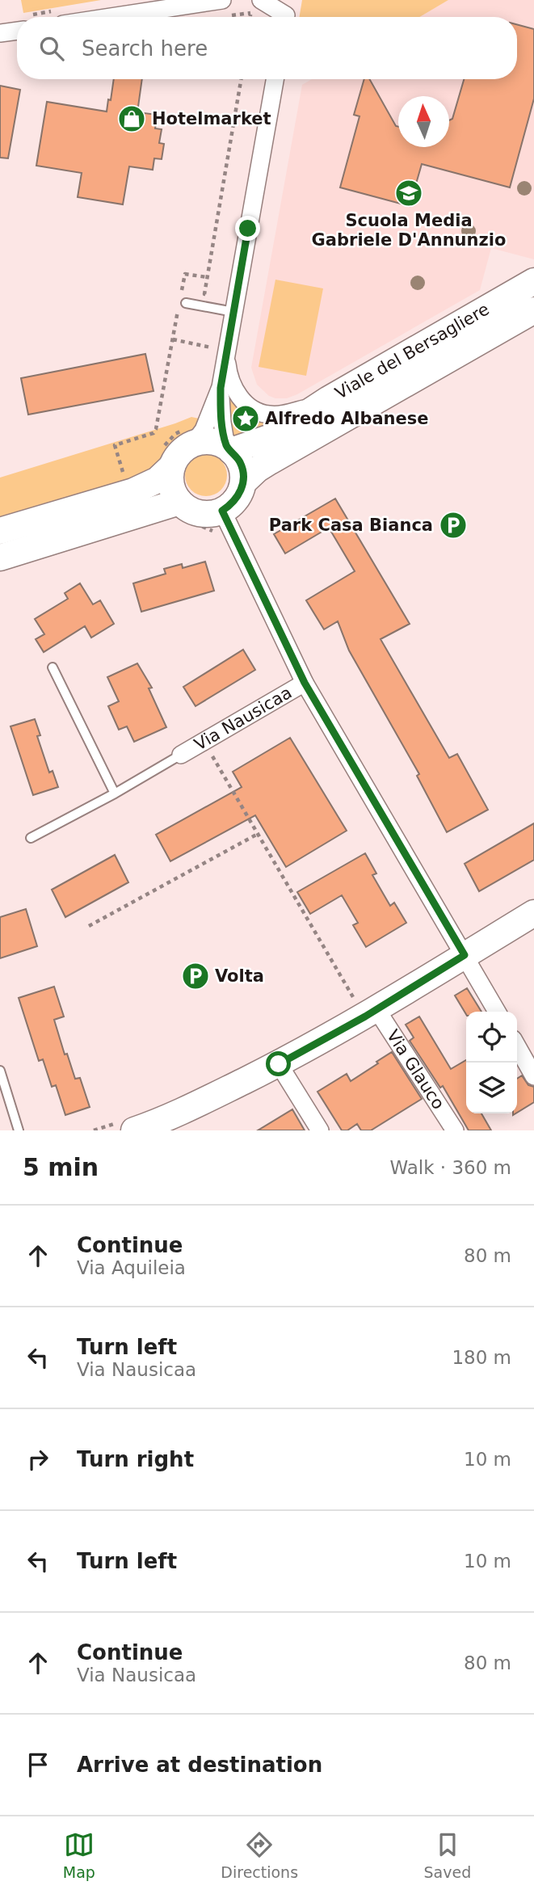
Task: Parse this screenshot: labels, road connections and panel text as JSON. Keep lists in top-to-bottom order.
{
  "streets": {
    "street": ["Viale del Bersagliere", "Via Nausicaa", "Via Glauco"]
  },
  "crossings": [
    ["Viale del Bersagliere", "Via Nausicaa"]
  ],
  "places": {
    "shop": ["Hotelmarket"],
    "school or university": ["Scuola Media Gabriele D'Annunzio"],
    "place": ["Alfredo Albanese"],
    "parking": ["Park Casa Bianca", "Volta"]
  },
  "north": "top",
  "page": {
    "search": "Search here",
    "heading": ["5 min", "Walk · 360 m"],
    "list": [
      ["Continue", "Via Aquileia", "80 m"],
      ["Turn left", "Via Nausicaa", "180 m"],
      ["Turn right", "10 m"],
      ["Turn left", "10 m"],
      ["Continue", "Via Nausicaa", "80 m"],
      "Arrive at destination"
    ],
    "nav": ["Map", "Directions", "Saved"]
  }
}
